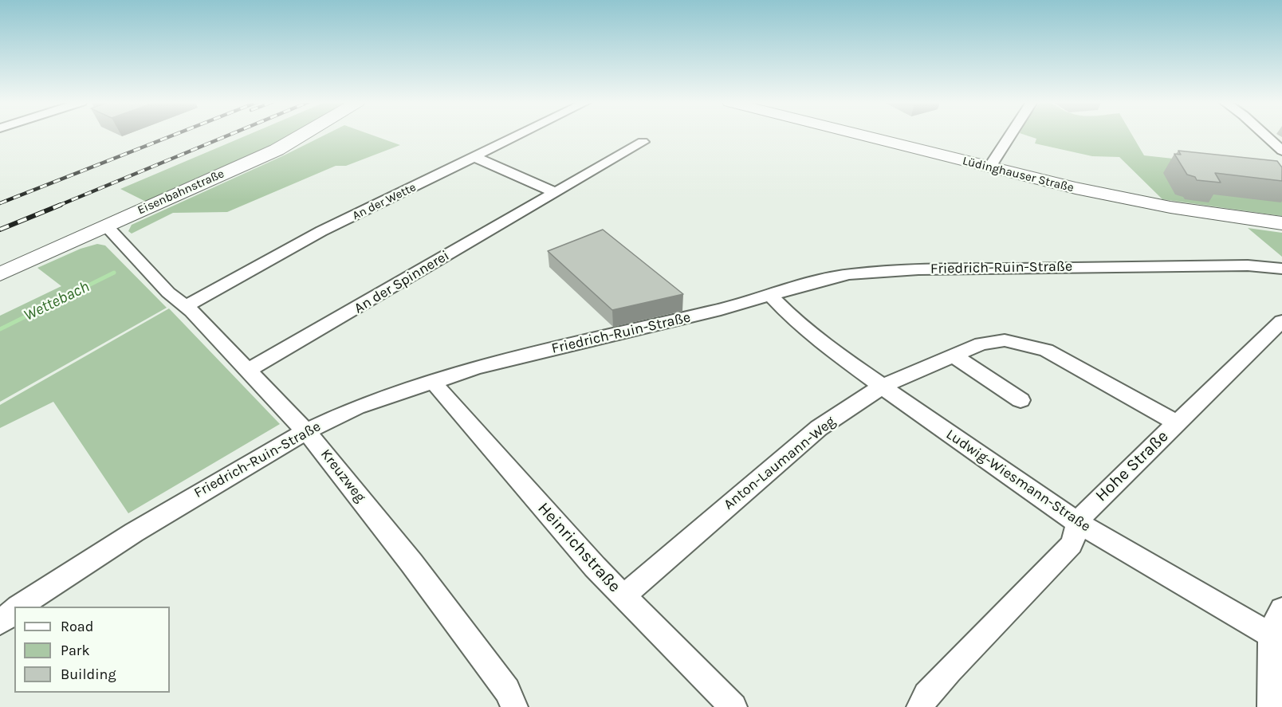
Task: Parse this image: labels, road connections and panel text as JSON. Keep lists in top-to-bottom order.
{
  "streets": {
    "street": [
      "Lüdinghauser Straße",
      "Eisenbahnstraße",
      "An der Wette",
      "Friedrich-Ruin-Straße",
      "An der Spinnerei",
      "Anton-Laumann-Weg",
      "Hohe Straße",
      "Kreuzweg",
      "Ludwig-Wiesmann-Straße",
      "Heinrichstraße"
    ]
  },
  "crossings": [
    ["Eisenbahnstraße", "Kreuzweg"],
    ["An der Wette", "Kreuzweg"],
    ["Friedrich-Ruin-Straße", "Kreuzweg"],
    ["Friedrich-Ruin-Straße", "Ludwig-Wiesmann-Straße"],
    ["Friedrich-Ruin-Straße", "Heinrichstraße"],
    ["An der Spinnerei", "Kreuzweg"],
    ["Anton-Laumann-Weg", "Hohe Straße"],
    ["Anton-Laumann-Weg", "Ludwig-Wiesmann-Straße"],
    ["Anton-Laumann-Weg", "Heinrichstraße"],
    ["Hohe Straße", "Ludwig-Wiesmann-Straße"]
  ],
  "water": ["Wettebach"],
  "legend": ["Road", "Park", "Building"]
}
